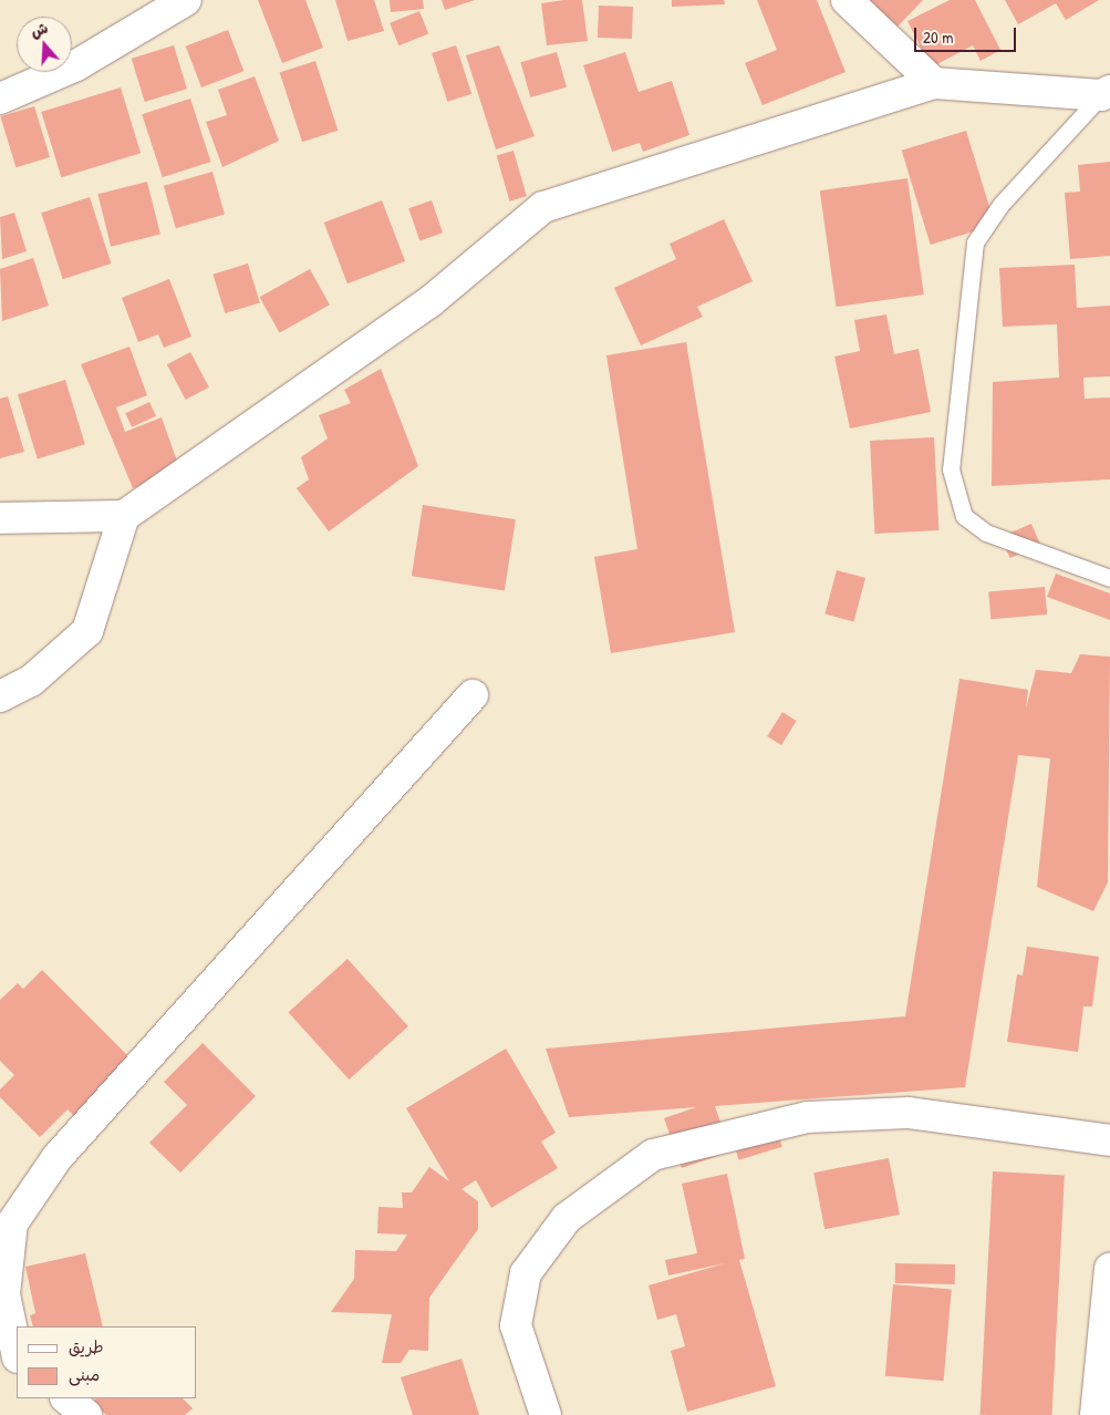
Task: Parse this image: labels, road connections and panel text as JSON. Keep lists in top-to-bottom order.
{
  "legend": ["طريق", "مبنى"],
  "scale_bar": "20 m",
  "north": "top"
}
